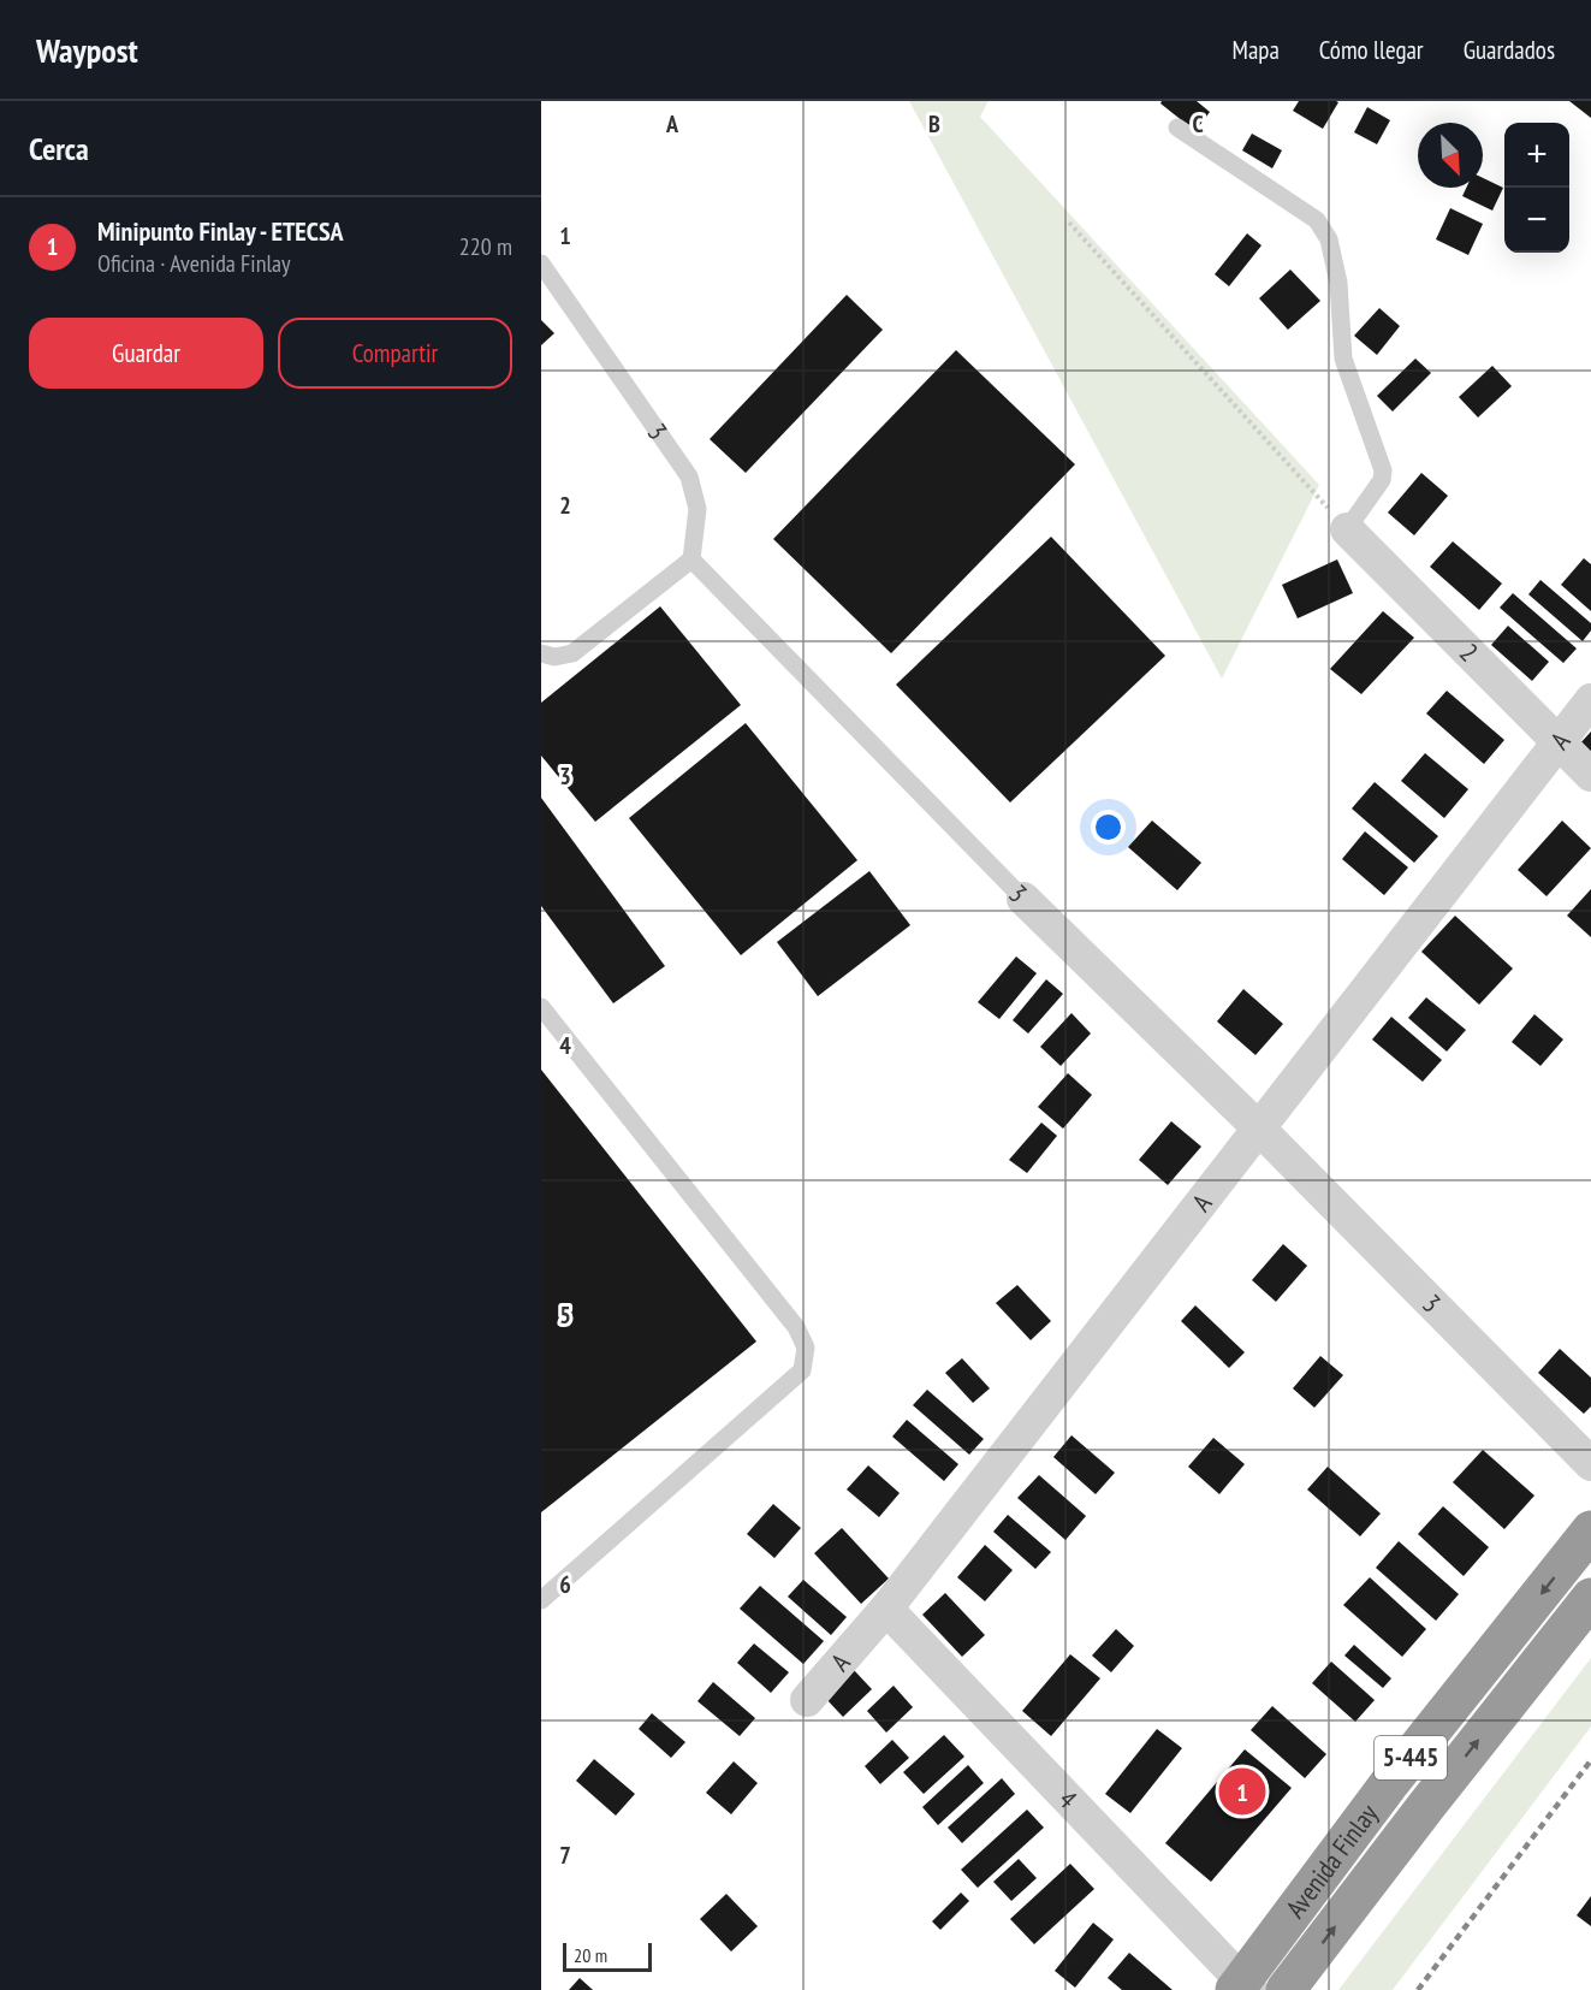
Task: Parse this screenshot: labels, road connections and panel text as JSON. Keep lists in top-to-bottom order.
{
  "streets": {
    "highway": ["5-445", "Avenida Finlay"],
    "street": [
      "3",
      "2",
      "A",
      "4"
    ]
  },
  "crossings": [
    ["3", "A"],
    ["2", "A"],
    ["A", "4"],
    ["4", "Avenida Finlay"]
  ],
  "scale_bar": "20 m",
  "north": "bottom right",
  "page": {
    "header": "Waypost",
    "nav": ["Mapa", "Cómo llegar", "Guardados"],
    "heading": "Cerca",
    "map_buttons": ["+", "−"],
    "list": [
      {
        "mark": "1",
        "name": "Minipunto Finlay - ETECSA",
        "note": "Oficina · Avenida Finlay",
        "value": "220 m"
      }
    ],
    "buttons": ["Guardar", "Compartir"],
    "pins": "1",
    "scale": "20 m"
  },
  "grid": {
    "columns": ["A", "B", "C"],
    "rows": [
      "1",
      "2",
      "3",
      "4",
      "5",
      "6",
      "7"
    ]
  }
}
